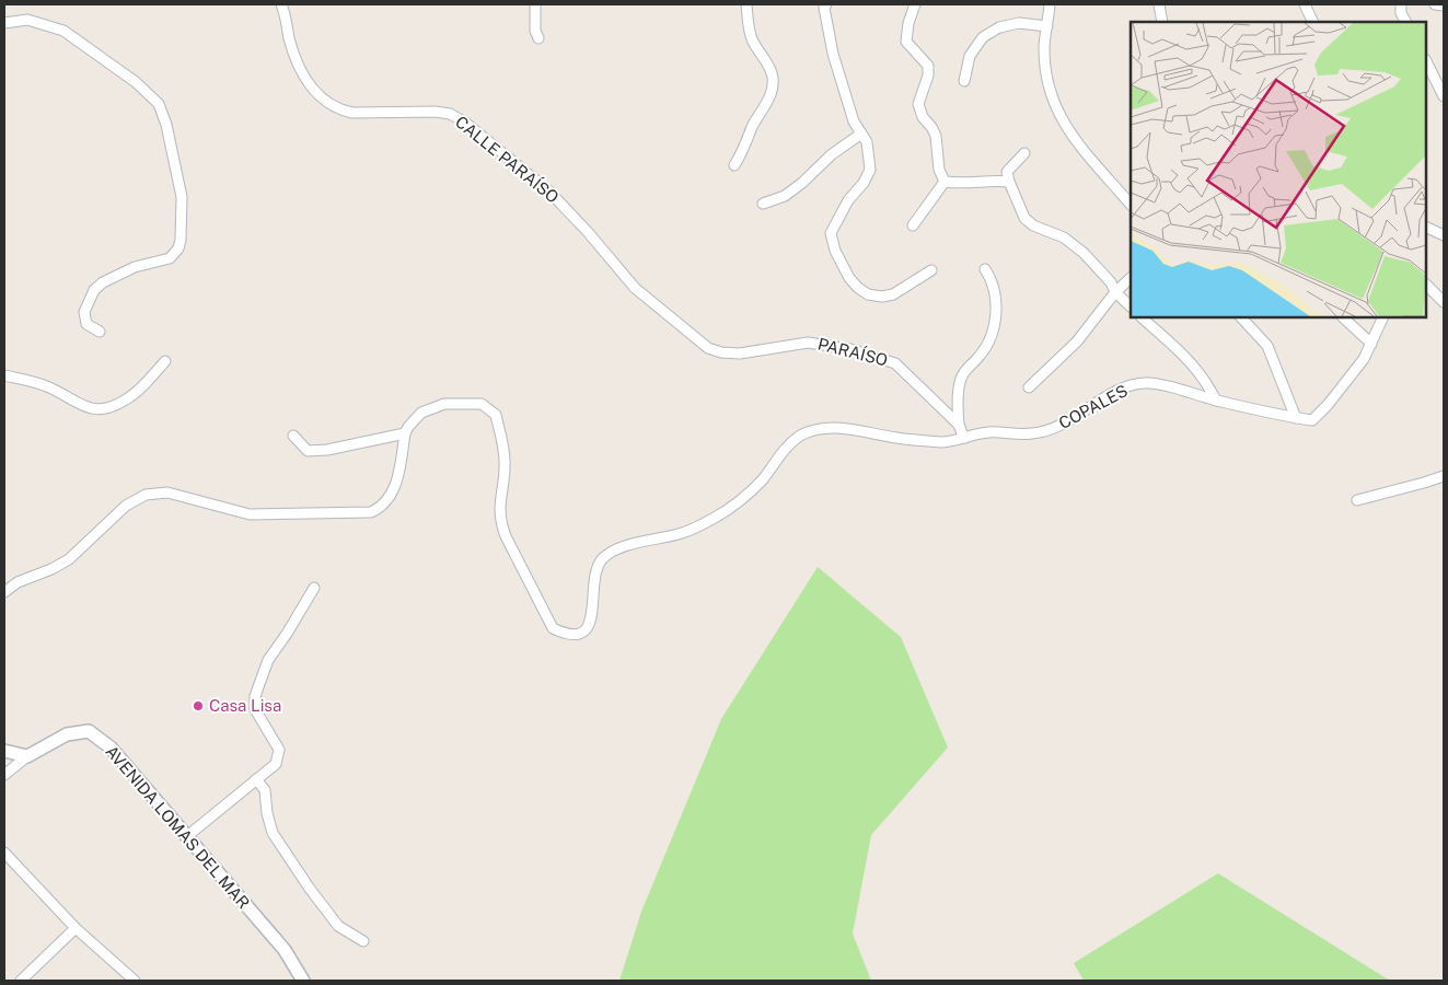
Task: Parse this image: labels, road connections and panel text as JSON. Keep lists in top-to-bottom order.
{
  "streets": {
    "main road": ["AVENIDA LOMAS DEL MAR"],
    "street": ["CALLE PARAÍSO", "PARAÍSO", "COPALES"]
  },
  "crossings": [
    ["CALLE PARAÍSO", "PARAÍSO"],
    ["PARAÍSO", "COPALES"]
  ],
  "places": ["Casa Lisa"]
}
